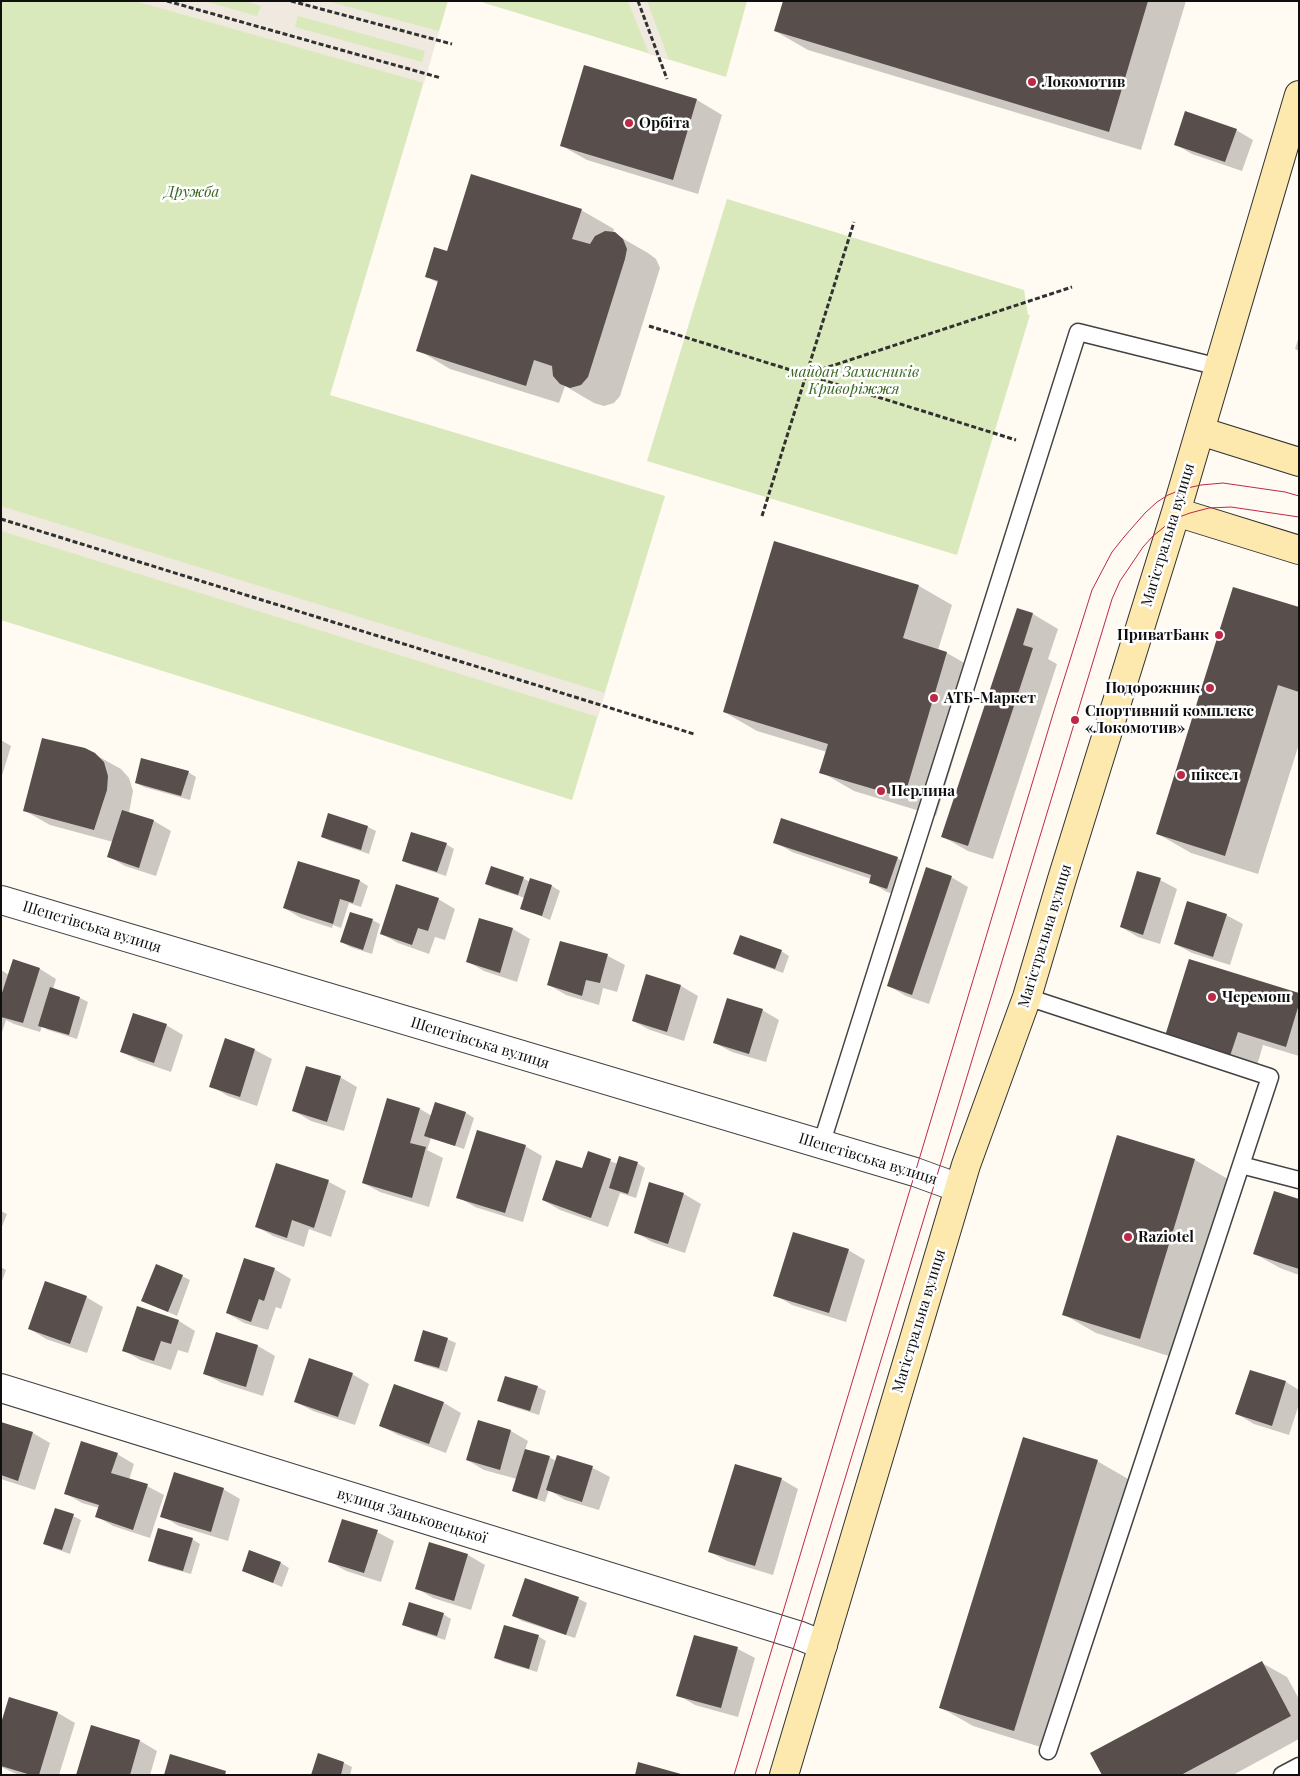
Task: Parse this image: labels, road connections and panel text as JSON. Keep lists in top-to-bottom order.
{
  "streets": {
    "main road": ["Магістральна вулиця"],
    "street": ["Шепетівська вулиця", "вулиця Заньковецької"]
  },
  "crossings": [
    ["Магістральна вулиця", "Шепетівська вулиця"],
    ["Магістральна вулиця", "вулиця Заньковецької"]
  ],
  "parks": ["Дружба", "майдан Захисників Криворіжжя"],
  "places": [
    "Локомотив",
    "Орбіта",
    "ПриватБанк",
    "Подорожник",
    "АТБ-Маркет",
    "Спортивний комплекс «Локомотив»",
    "піксел",
    "Перлина",
    "Черемош",
    "Raziotel"
  ]
}
